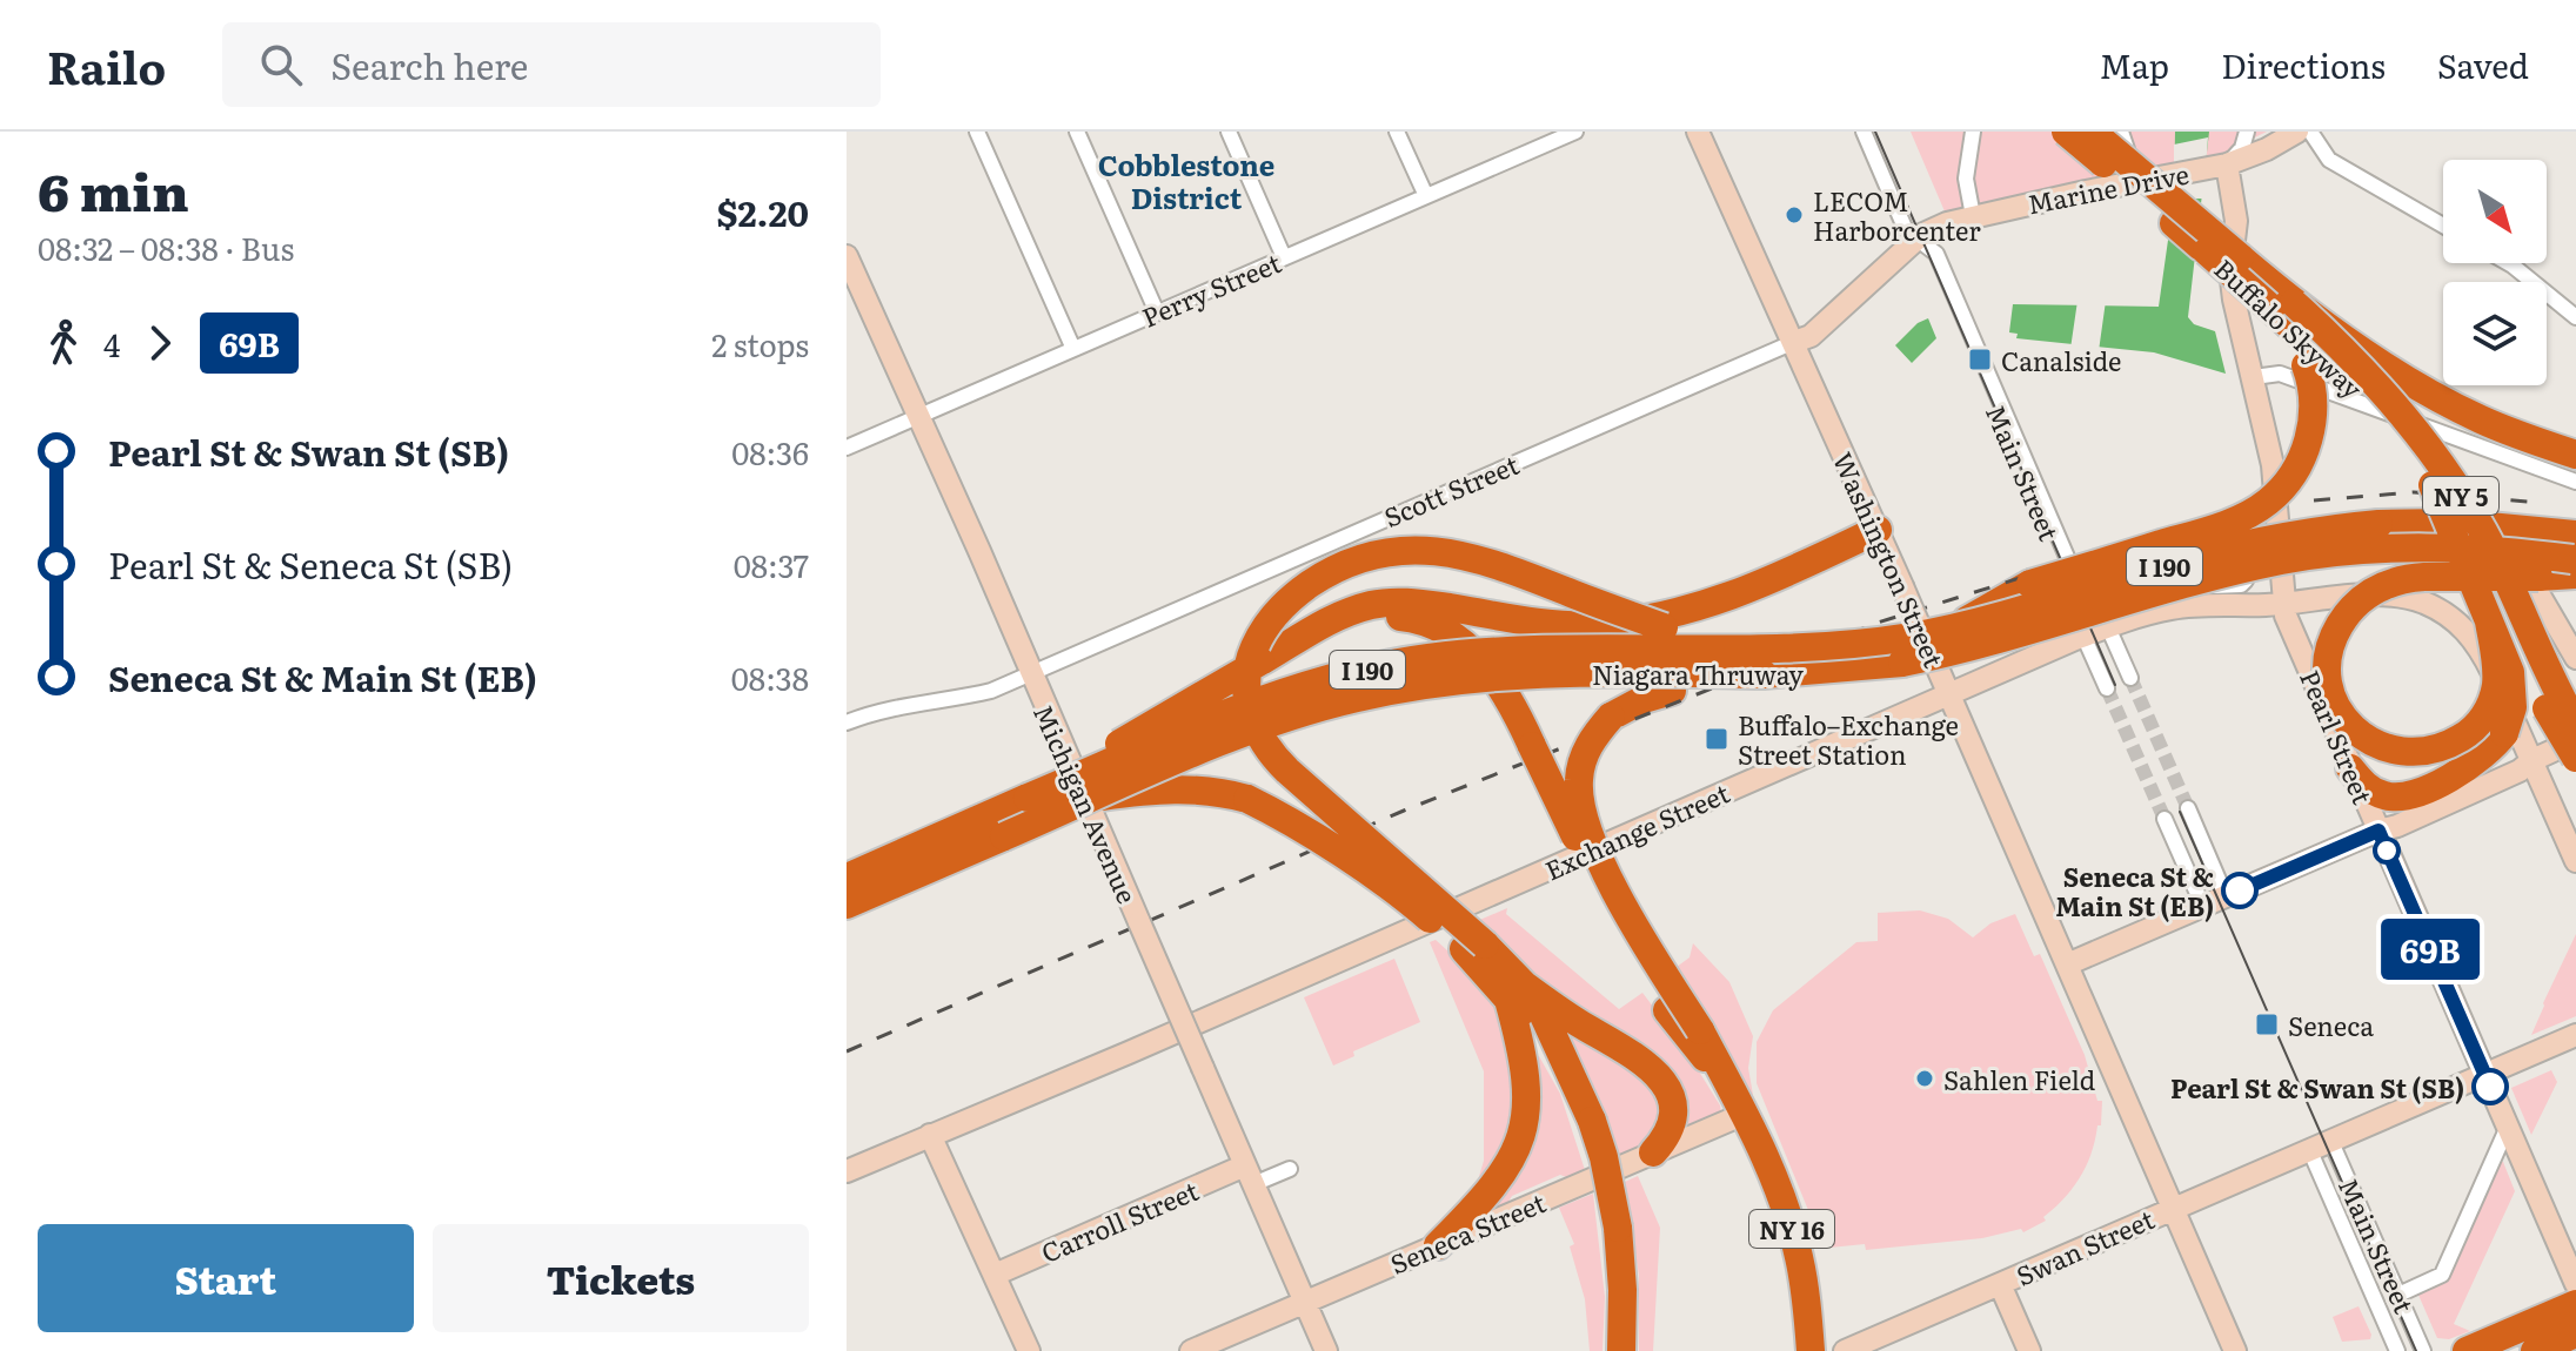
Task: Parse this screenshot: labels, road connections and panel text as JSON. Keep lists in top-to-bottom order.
{
  "streets": {
    "highway": [
      "Buffalo Skyway",
      "NY 5",
      "I 190",
      "Niagara Thruway",
      "NY 16"
    ],
    "street": [
      "Marine Drive",
      "Perry Street",
      "Main Street",
      "Scott Street",
      "Washington Street",
      "Pearl Street",
      "Michigan Avenue",
      "Exchange Street",
      "Carroll Street",
      "Seneca Street",
      "Swan Street"
    ]
  },
  "crossings": [
    ["Marine Drive", "Main Street"],
    ["Marine Drive", "Scott Street"],
    ["Marine Drive", "Pearl Street"],
    ["Perry Street", "Michigan Avenue"],
    ["Main Street", "Scott Street"],
    ["Main Street", "Exchange Street"],
    ["Main Street", "Swan Street"],
    ["Scott Street", "Washington Street"],
    ["Scott Street", "Michigan Avenue"],
    ["Washington Street", "Exchange Street"],
    ["Washington Street", "Swan Street"],
    ["Pearl Street", "Exchange Street"],
    ["Pearl Street", "Swan Street"],
    ["Michigan Avenue", "Carroll Street"],
    ["Michigan Avenue", "Seneca Street"],
    ["NY 16", "Seneca Street"]
  ],
  "districts": ["Cobblestone District"],
  "places": {
    "other": [
      "LECOM Harborcenter",
      "Seneca St & Main St (EB)",
      "Sahlen Field",
      "Pearl St & Swan St (SB)"
    ],
    "transit": ["Canalside", "Buffalo–Exchange Street Station", "Seneca"]
  },
  "lines": ["bus line 69B"],
  "north": "bottom right",
  "page": {
    "header": "Railo",
    "search": "Search here",
    "nav": ["Map", "Directions", "Saved"],
    "heading": ["6 min", "08:32 – 08:38 · Bus", "$2.20"],
    "on_map": "69B",
    "legs": ["4", "69B", "2 stops"],
    "list": [
      {
        "name": "Pearl St & Swan St (SB)",
        "value": "08:36"
      },
      {
        "name": "Pearl St & Seneca St (SB)",
        "value": "08:37"
      },
      {
        "name": "Seneca St & Main St (EB)",
        "value": "08:38"
      }
    ],
    "buttons": ["Start", "Tickets"]
  }
}
